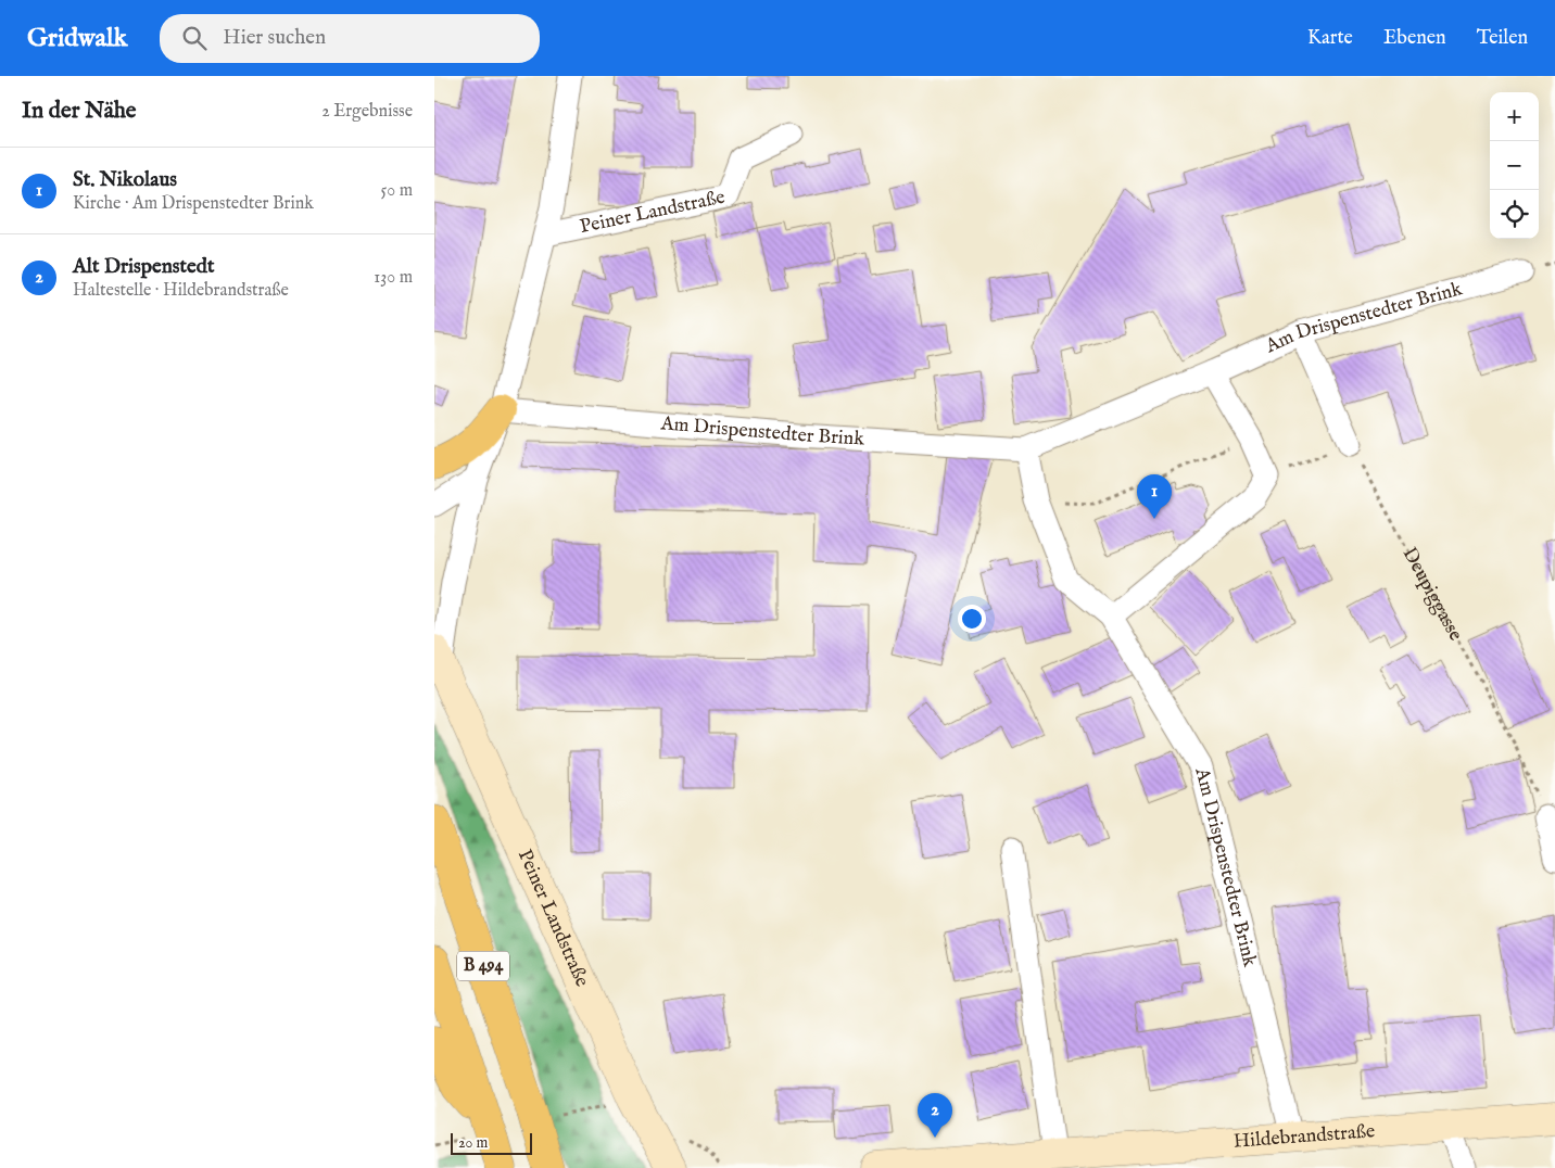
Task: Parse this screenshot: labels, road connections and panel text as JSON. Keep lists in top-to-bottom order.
{
  "streets": {
    "highway": ["B 494"],
    "street": ["Peiner Landstraße", "Am Drispenstedter Brink", "Hildebrandstraße"],
    "path": ["Deupiggasse"]
  },
  "crossings": [
    ["Peiner Landstraße", "Am Drispenstedter Brink"],
    ["Am Drispenstedter Brink", "Hildebrandstraße"]
  ],
  "scale_bar": "20 m",
  "page": {
    "header": "Gridwalk",
    "search": "Hier suchen",
    "nav": ["Karte", "Ebenen", "Teilen"],
    "heading": ["In der Nähe", "2 Ergebnisse"],
    "map_buttons": ["+", "−"],
    "list": [
      {
        "mark": "1",
        "name": "St. Nikolaus",
        "note": "Kirche · Am Drispenstedter Brink",
        "value": "50 m"
      },
      {
        "mark": "2",
        "name": "Alt Drispenstedt",
        "note": "Haltestelle · Hildebrandstraße",
        "value": "130 m"
      }
    ],
    "pins": ["1", "2"],
    "scale": "20 m"
  }
}
